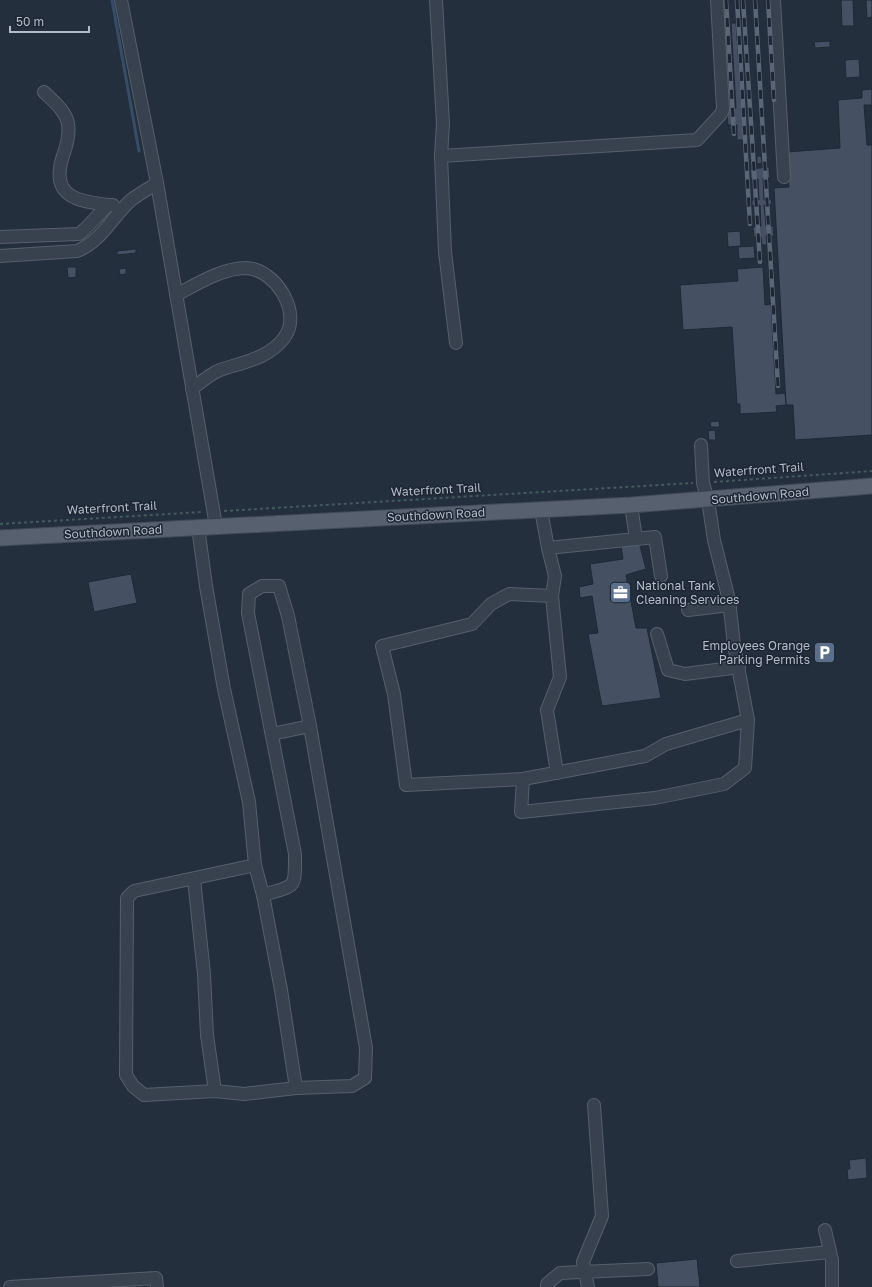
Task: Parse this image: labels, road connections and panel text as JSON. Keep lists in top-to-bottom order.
{
  "streets": {
    "main road": ["Southdown Road"],
    "path": ["Waterfront Trail"]
  },
  "places": {
    "office": ["National Tank Cleaning Services"],
    "parking": ["Employees Orange Parking Permits"]
  },
  "scale_bar": "50 m"
}
